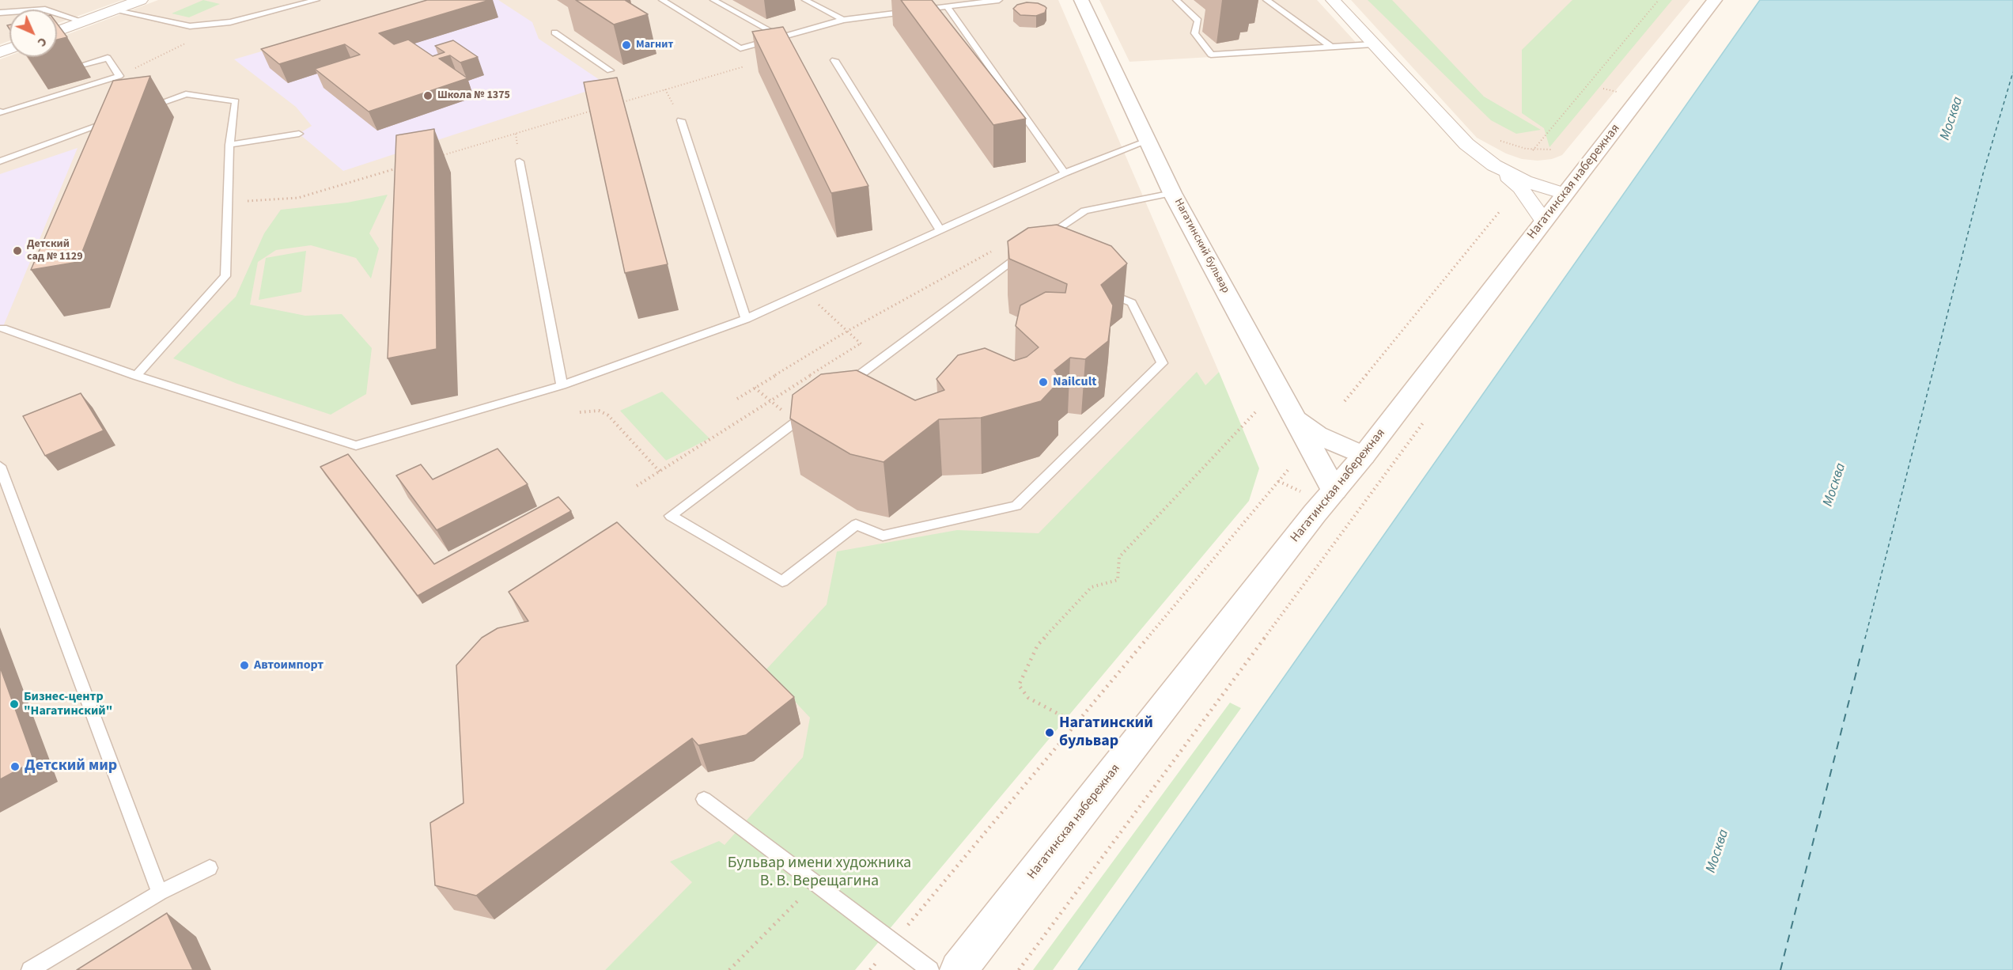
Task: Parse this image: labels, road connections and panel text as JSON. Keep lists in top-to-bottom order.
{
  "streets": {
    "main road": ["Нагатинская набережная", "Нагатинский бульвар"]
  },
  "crossings": [
    ["Нагатинская набережная", "Нагатинский бульвар"]
  ],
  "water": ["Москва"],
  "parks": ["Бульвар имени художника В. В. Верещагина"],
  "places": [
    "Магнит",
    "Школа № 1375",
    "Детский сад № 1129",
    "Nailcult",
    "Автоимпорт",
    "Бизнес-центр \"Нагатинский\"",
    "Нагатинский бульвар",
    "Детский мир"
  ],
  "north": "bottom right"
}
